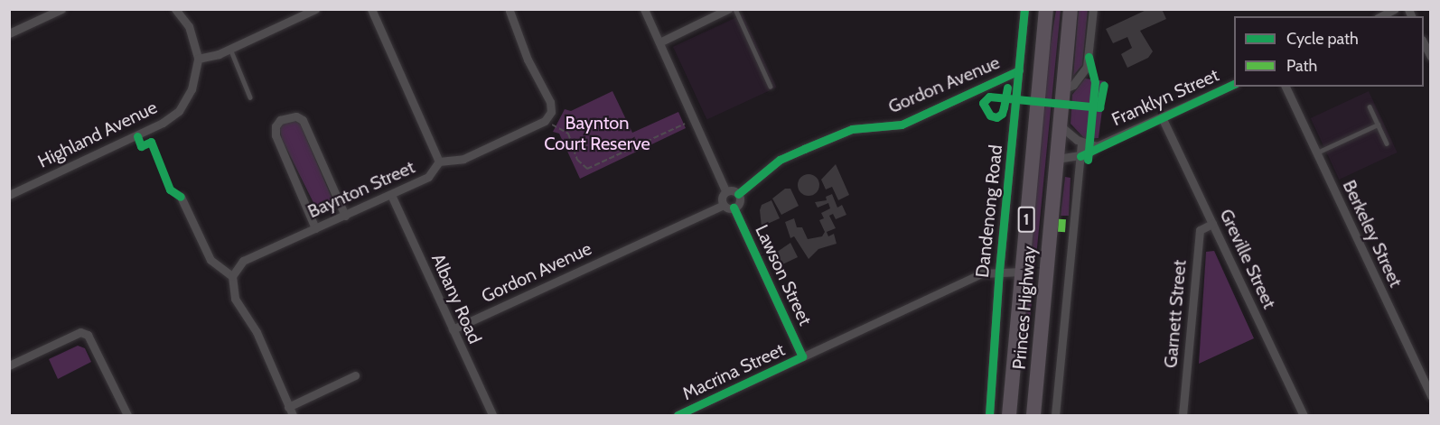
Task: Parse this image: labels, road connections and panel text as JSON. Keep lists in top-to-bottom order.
{
  "streets": {
    "highway": ["1", "Princes Highway"],
    "street": [
      "Gordon Avenue",
      "Franklyn Street",
      "Highland Avenue",
      "Baynton Street",
      "Dandenong Road",
      "Berkeley Street",
      "Greville Street",
      "Lawson Street",
      "Albany Road",
      "Garnett Street",
      "Macrina Street"
    ]
  },
  "crossings": [
    ["Gordon Avenue", "Dandenong Road"],
    ["Gordon Avenue", "Lawson Street"],
    ["Gordon Avenue", "Albany Road"],
    ["Franklyn Street", "Greville Street"],
    ["Franklyn Street", "Princes Highway"],
    ["Baynton Street", "Albany Road"],
    ["Dandenong Road", "Macrina Street"],
    ["Greville Street", "Garnett Street"],
    ["Lawson Street", "Macrina Street"],
    ["Princes Highway", "Macrina Street"]
  ],
  "parks": ["Baynton Court Reserve"],
  "legend": ["Cycle path", "Path"]
}
